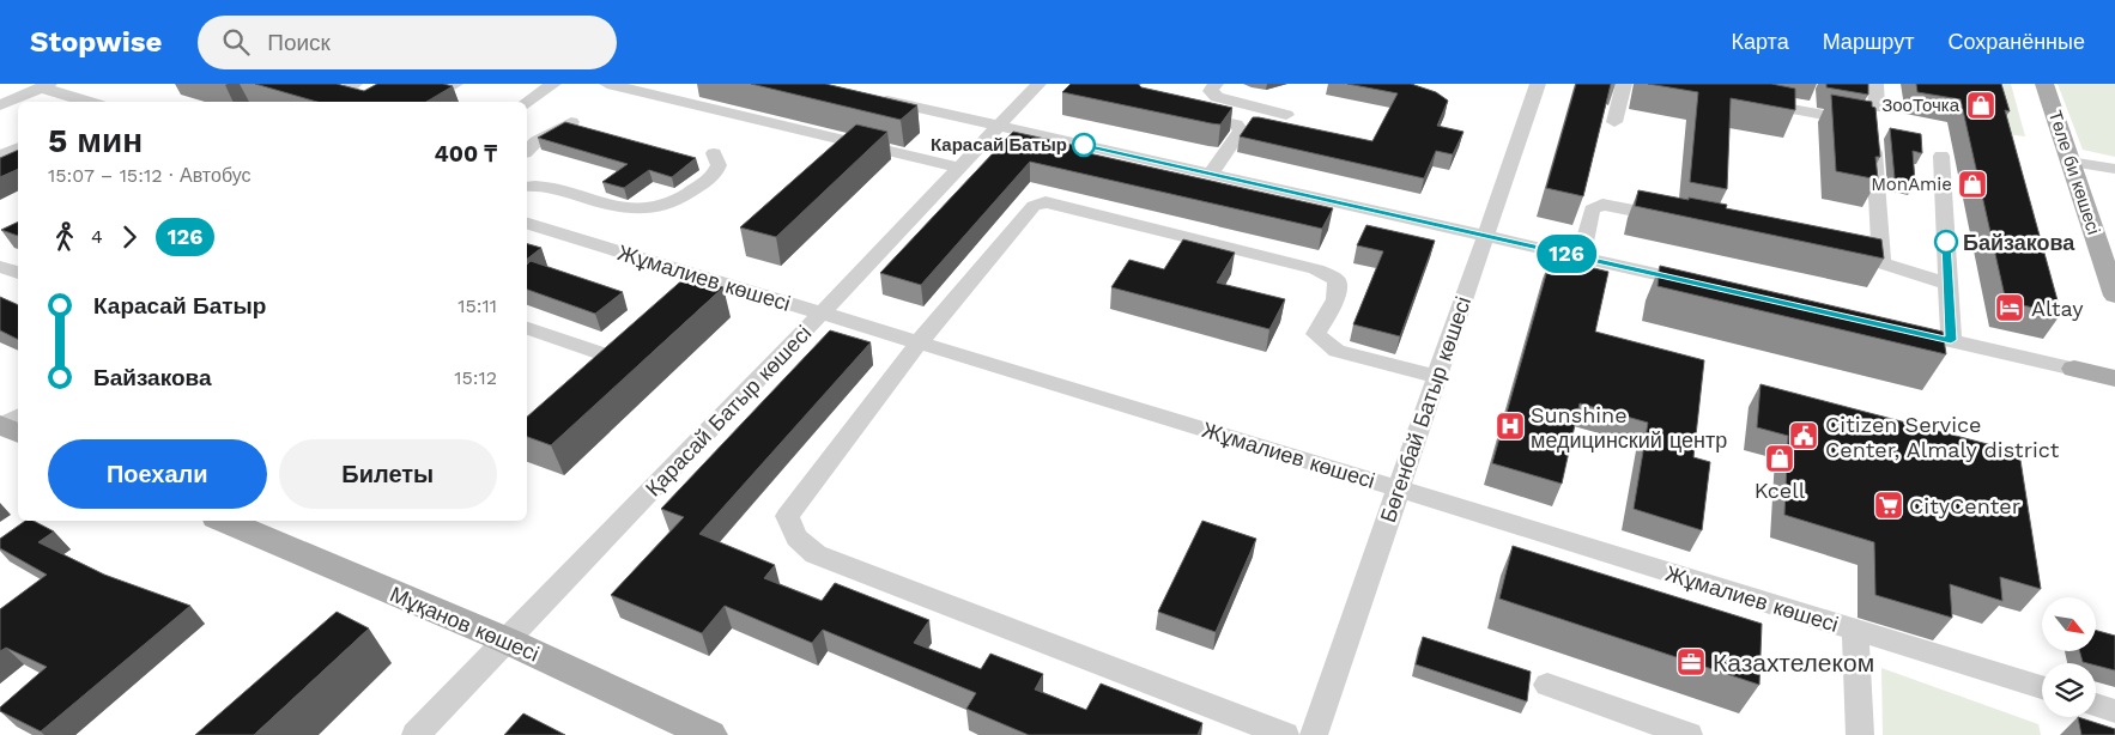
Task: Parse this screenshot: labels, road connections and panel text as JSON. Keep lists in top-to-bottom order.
{
  "streets": {
    "main road": ["Төле би көшесі", "Мұқанов көшесі"],
    "street": ["Жұмалиев көшесі", "Бөгенбай Батыр көшесі", "Қарасай Батыр көшесі"]
  },
  "crossings": [
    ["Жұмалиев көшесі", "Бөгенбай Батыр көшесі"],
    ["Жұмалиев көшесі", "Қарасай Батыр көшесі"],
    ["Қарасай Батыр көшесі", "Мұқанов көшесі"]
  ],
  "places": {
    "shop": ["ЗооТочка", "MonAmie", "Kcell"],
    "other": ["Карасай Батыр", "Байзакова"],
    "hotel": ["Altay"],
    "hospital": ["Sunshine медицинский центр"],
    "public building": ["Citizen Service Center, Almaly district"],
    "supermarket": ["CityCenter"],
    "office": ["Казахтелеком"]
  },
  "lines": ["bus line 126"],
  "north": "bottom right",
  "page": {
    "header": "Stopwise",
    "search": "Поиск",
    "nav": ["Карта", "Маршрут", "Сохранённые"],
    "on_map": "126",
    "heading": ["5 мин", "15:07 – 15:12 · Автобус", "400 ₸"],
    "legs": ["4", "126"],
    "list": [
      {
        "name": "Карасай Батыр",
        "value": "15:11"
      },
      {
        "name": "Байзакова",
        "value": "15:12"
      }
    ],
    "buttons": ["Поехали", "Билеты"]
  }
}
